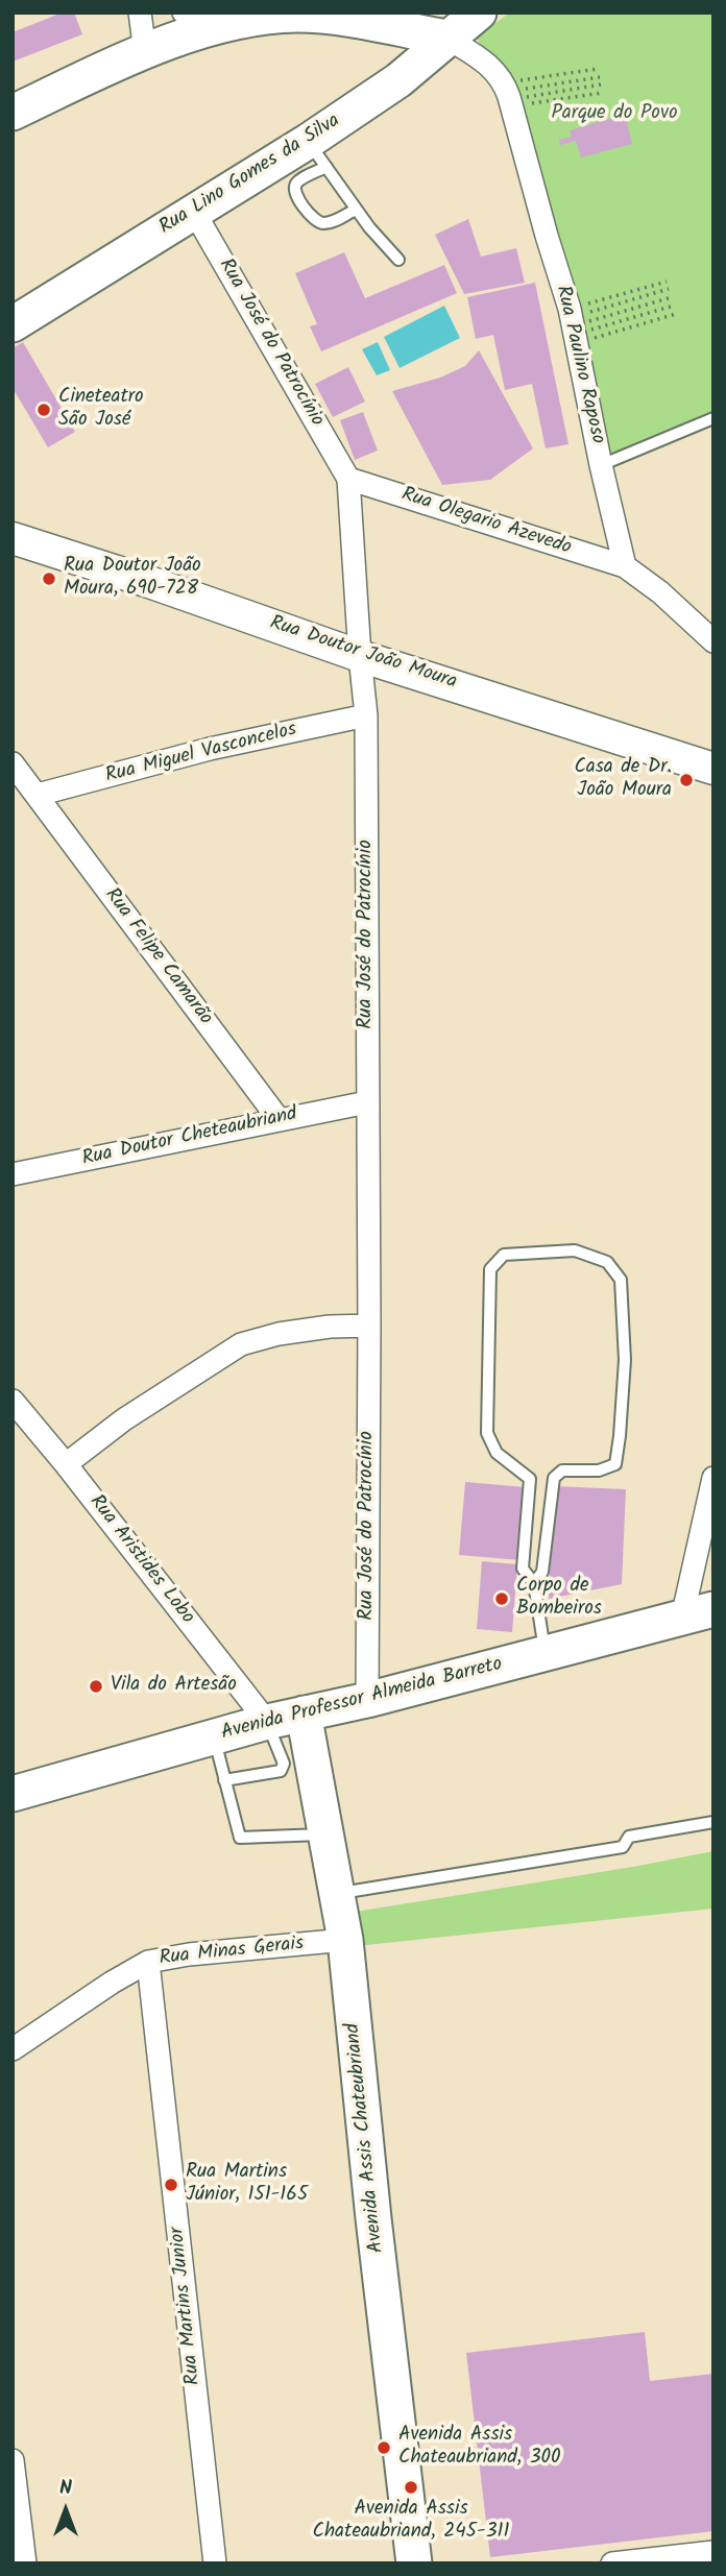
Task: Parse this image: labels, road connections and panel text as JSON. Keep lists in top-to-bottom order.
{
  "streets": {
    "main road": [
      "Rua Lino Gomes da Silva",
      "Rua Doutor João Moura",
      "Avenida Professor Almeida Barreto",
      "Avenida Assis Chateubriand"
    ],
    "street": [
      "Rua José do Patrocínio",
      "Rua Paulino Raposo",
      "Rua Olegario Azevedo",
      "Rua Miguel Vasconcelos",
      "Rua Felipe Camarão",
      "Rua Doutor Cheteaubriand",
      "Rua Aristides Lobo",
      "Rua Minas Gerais",
      "Rua Martins Junior"
    ]
  },
  "crossings": [
    ["Rua Lino Gomes da Silva", "Rua José do Patrocínio"],
    ["Rua Lino Gomes da Silva", "Rua Paulino Raposo"],
    ["Rua José do Patrocínio", "Rua Olegario Azevedo"],
    ["Rua José do Patrocínio", "Rua Doutor João Moura"],
    ["Rua José do Patrocínio", "Rua Miguel Vasconcelos"],
    ["Rua José do Patrocínio", "Rua Doutor Cheteaubriand"],
    ["Rua José do Patrocínio", "Avenida Professor Almeida Barreto"],
    ["Rua Paulino Raposo", "Rua Olegario Azevedo"],
    ["Rua Miguel Vasconcelos", "Rua Felipe Camarão"],
    ["Rua Felipe Camarão", "Rua Doutor Cheteaubriand"],
    ["Rua Aristides Lobo", "Avenida Professor Almeida Barreto"],
    ["Avenida Professor Almeida Barreto", "Avenida Assis Chateubriand"],
    ["Rua Minas Gerais", "Avenida Assis Chateubriand"],
    ["Rua Minas Gerais", "Rua Martins Junior"]
  ],
  "parks": ["Parque do Povo"],
  "places": [
    "Cineteatro São José",
    "Rua Doutor João Moura, 690-728",
    "Casa de Dr. João Moura",
    "Corpo de Bombeiros",
    "Vila do Artesão",
    "Rua Martins Júnior, 151-165",
    "Avenida Assis Chateaubriand, 300",
    "Avenida Assis Chateaubriand, 245-311"
  ],
  "north": "top"
}
